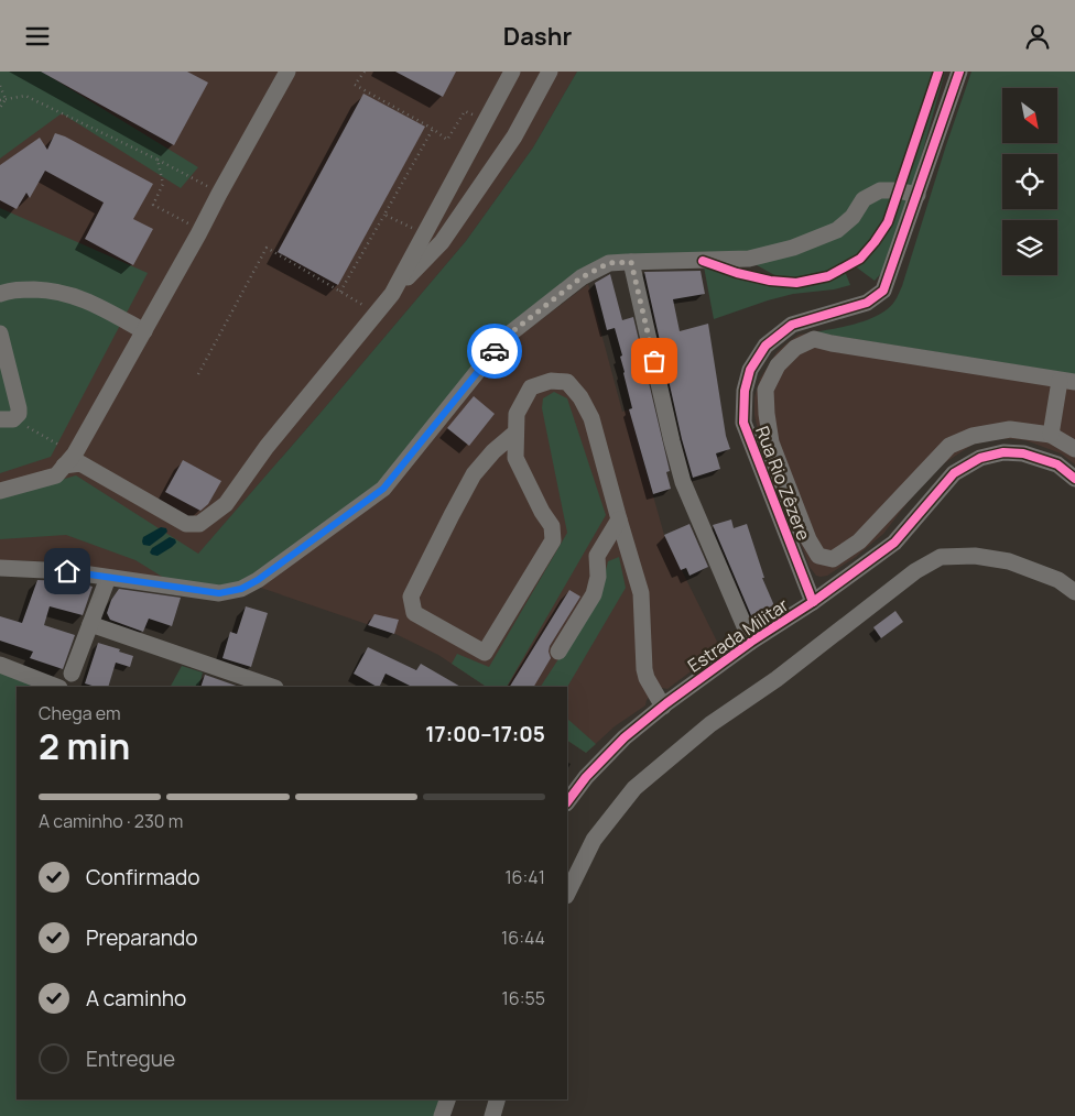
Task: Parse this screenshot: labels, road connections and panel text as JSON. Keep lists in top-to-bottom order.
{
  "streets": {
    "street": ["Rua Rio Zêzere", "Estrada Militar"]
  },
  "crossings": [
    ["Rua Rio Zêzere", "Estrada Militar"]
  ],
  "north": "bottom right",
  "page": {
    "header": "Dashr",
    "heading": ["2 min", "Chega em", "17:00–17:05"],
    "bar": "A caminho · 230 m",
    "list": [
      ["Confirmado", "16:41"],
      ["Preparando", "16:44"],
      ["A caminho", "16:55"],
      "Entregue"
    ]
  }
}
